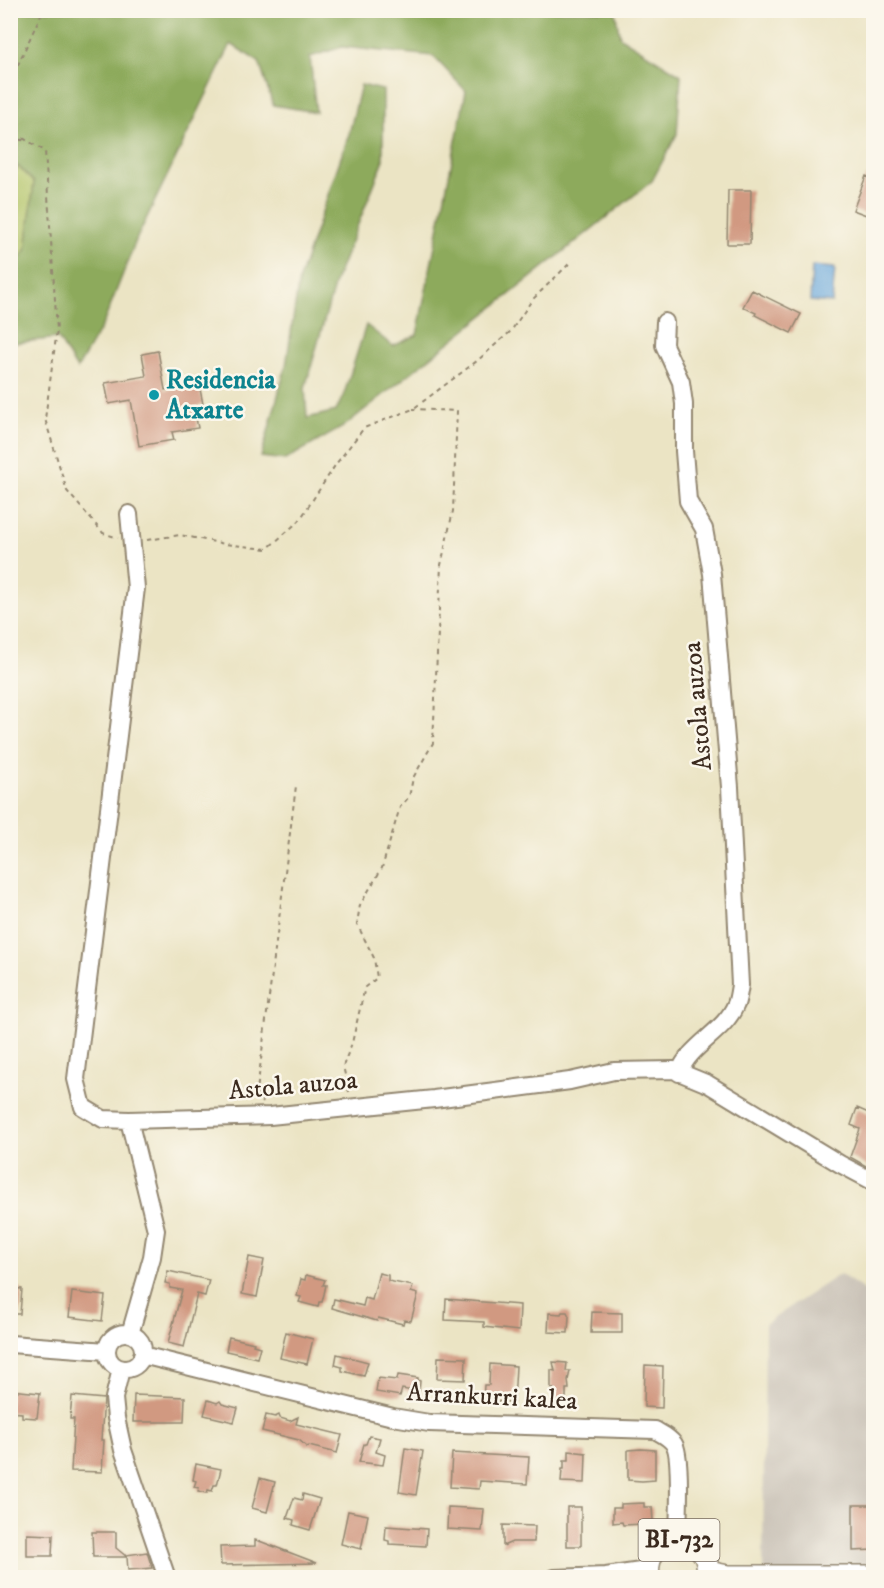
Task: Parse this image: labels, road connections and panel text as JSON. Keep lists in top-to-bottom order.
{
  "streets": {
    "main road": ["BI-732"],
    "street": ["Astola auzoa", "Arrankurri kalea"]
  },
  "crossings": [
    ["Arrankurri kalea", "BI-732"]
  ],
  "places": ["Residencia Atxarte"]
}
